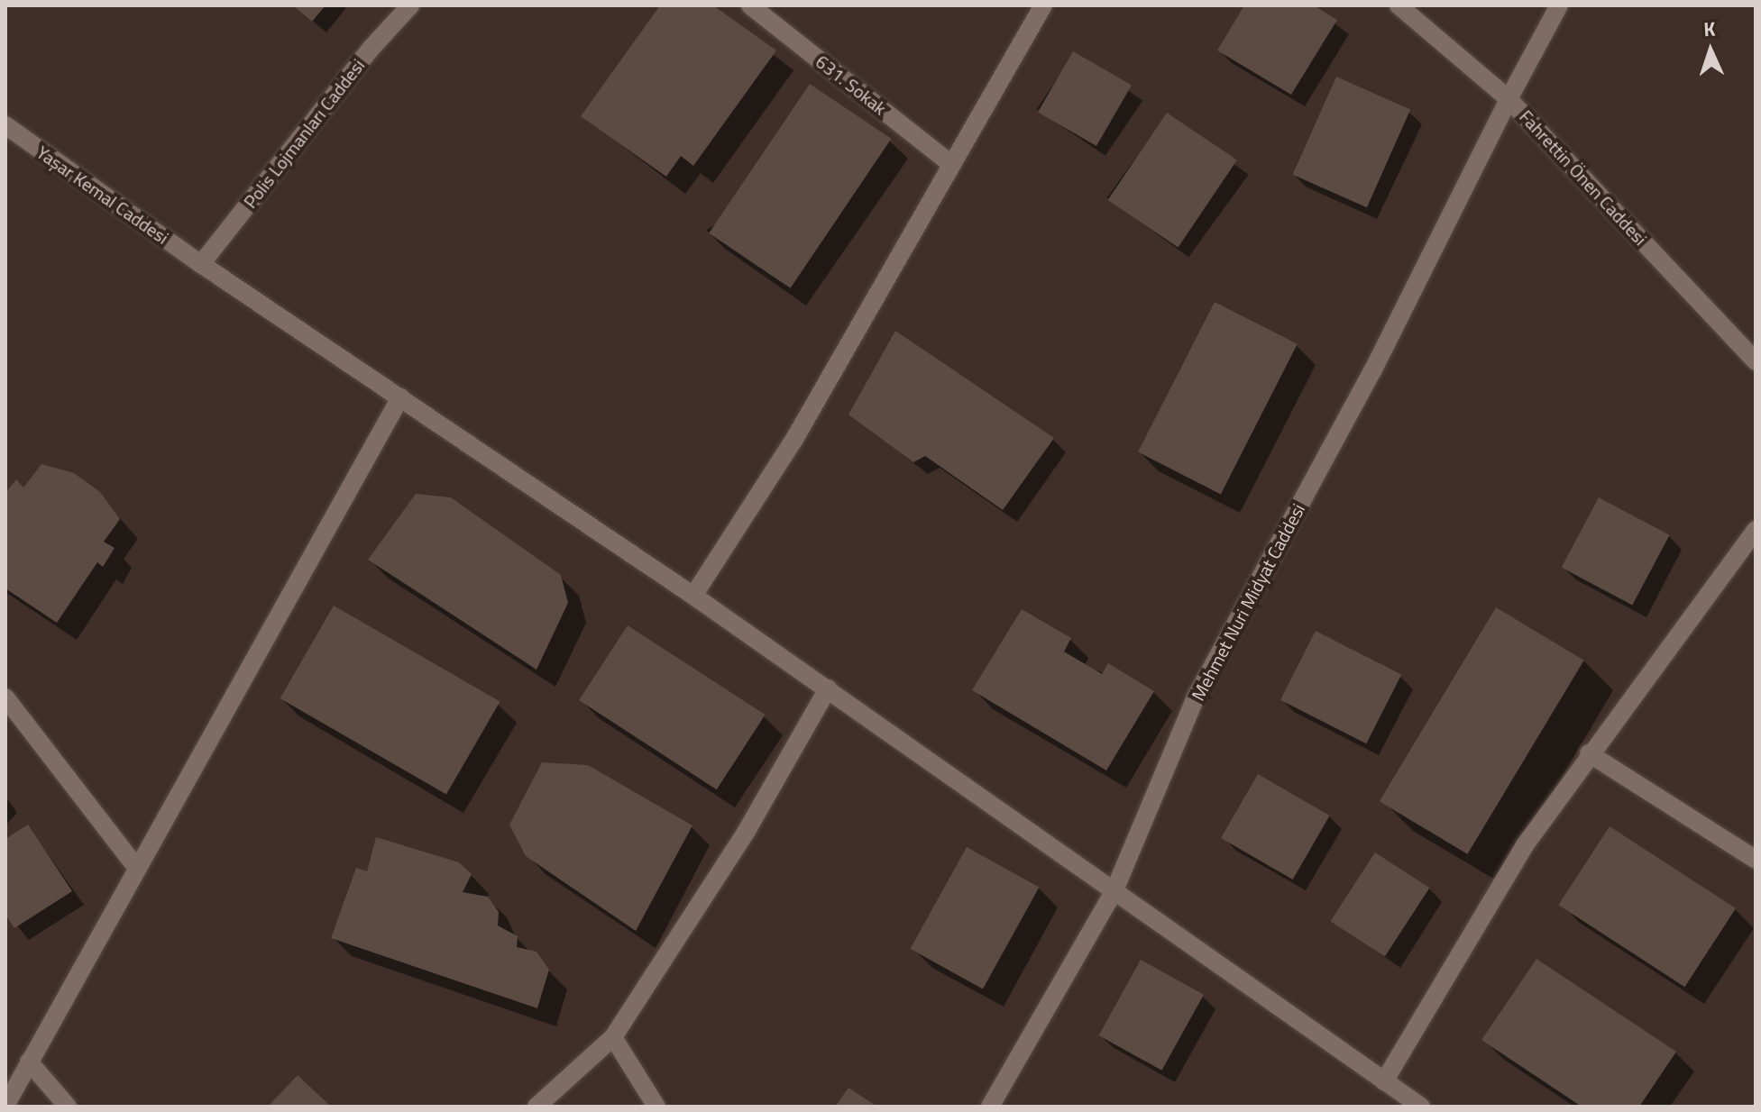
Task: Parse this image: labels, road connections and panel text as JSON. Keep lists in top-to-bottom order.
{
  "streets": {
    "street": [
      "631. Sokak",
      "Polis Lojmanları Caddesi",
      "Fahrettin Önen Caddesi",
      "Yaşar Kemal Caddesi",
      "Mehmet Nuri Midyat Caddesi"
    ]
  },
  "crossings": [
    ["Polis Lojmanları Caddesi", "Yaşar Kemal Caddesi"],
    ["Fahrettin Önen Caddesi", "Mehmet Nuri Midyat Caddesi"],
    ["Yaşar Kemal Caddesi", "Mehmet Nuri Midyat Caddesi"]
  ],
  "north": "top"
}
